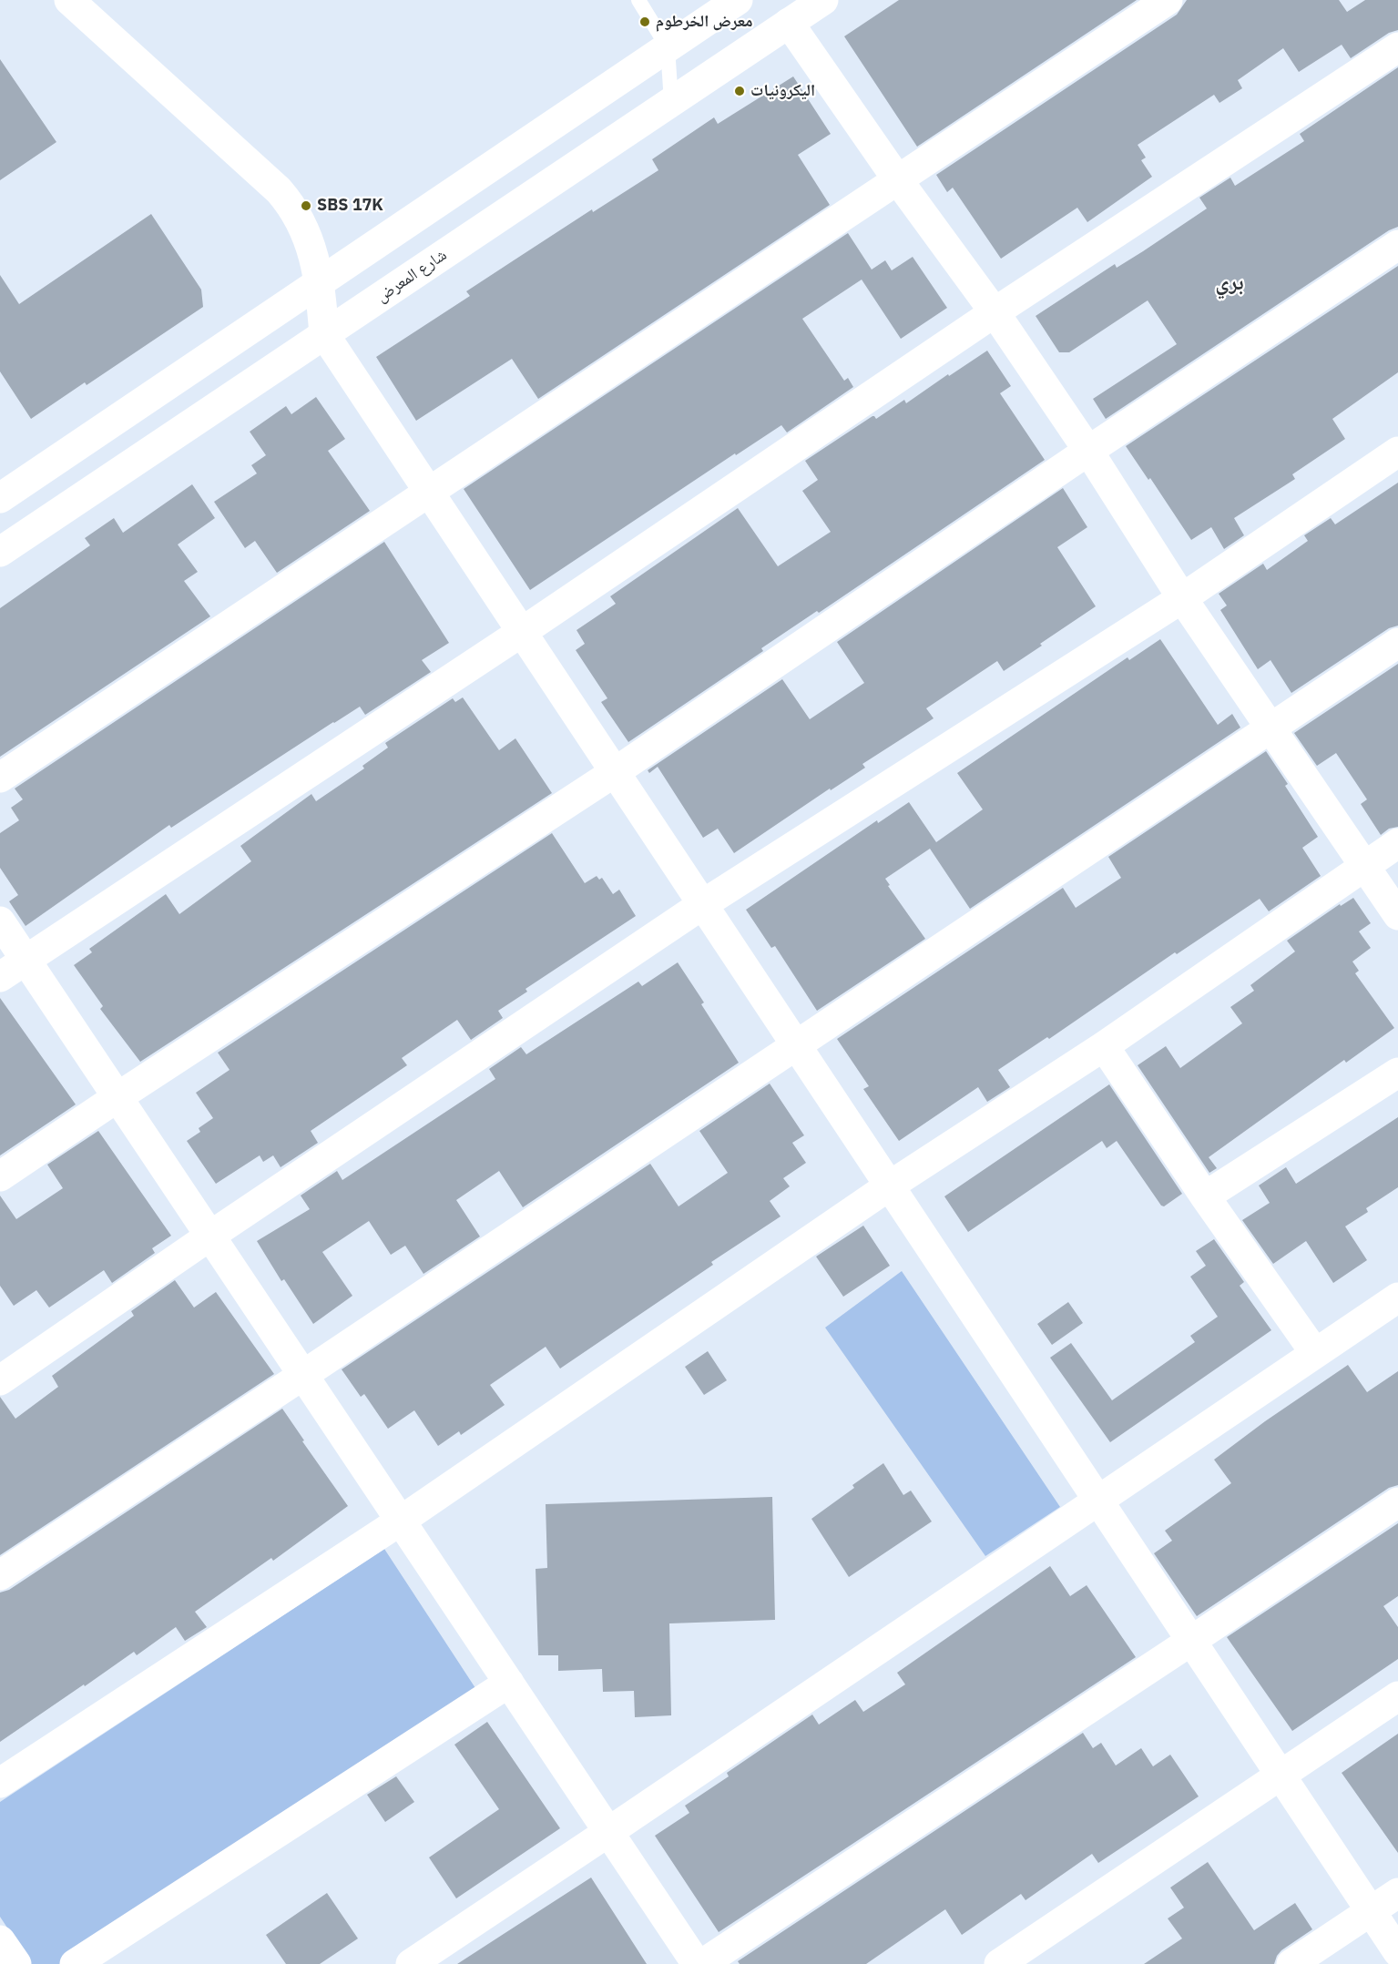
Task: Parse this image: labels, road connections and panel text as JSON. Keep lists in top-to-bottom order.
{
  "streets": {
    "street": ["شارع المعرض"]
  },
  "districts": ["بري"],
  "places": ["معرض الخرطوم", "اليكرونيات", "SBS 17K"]
}
